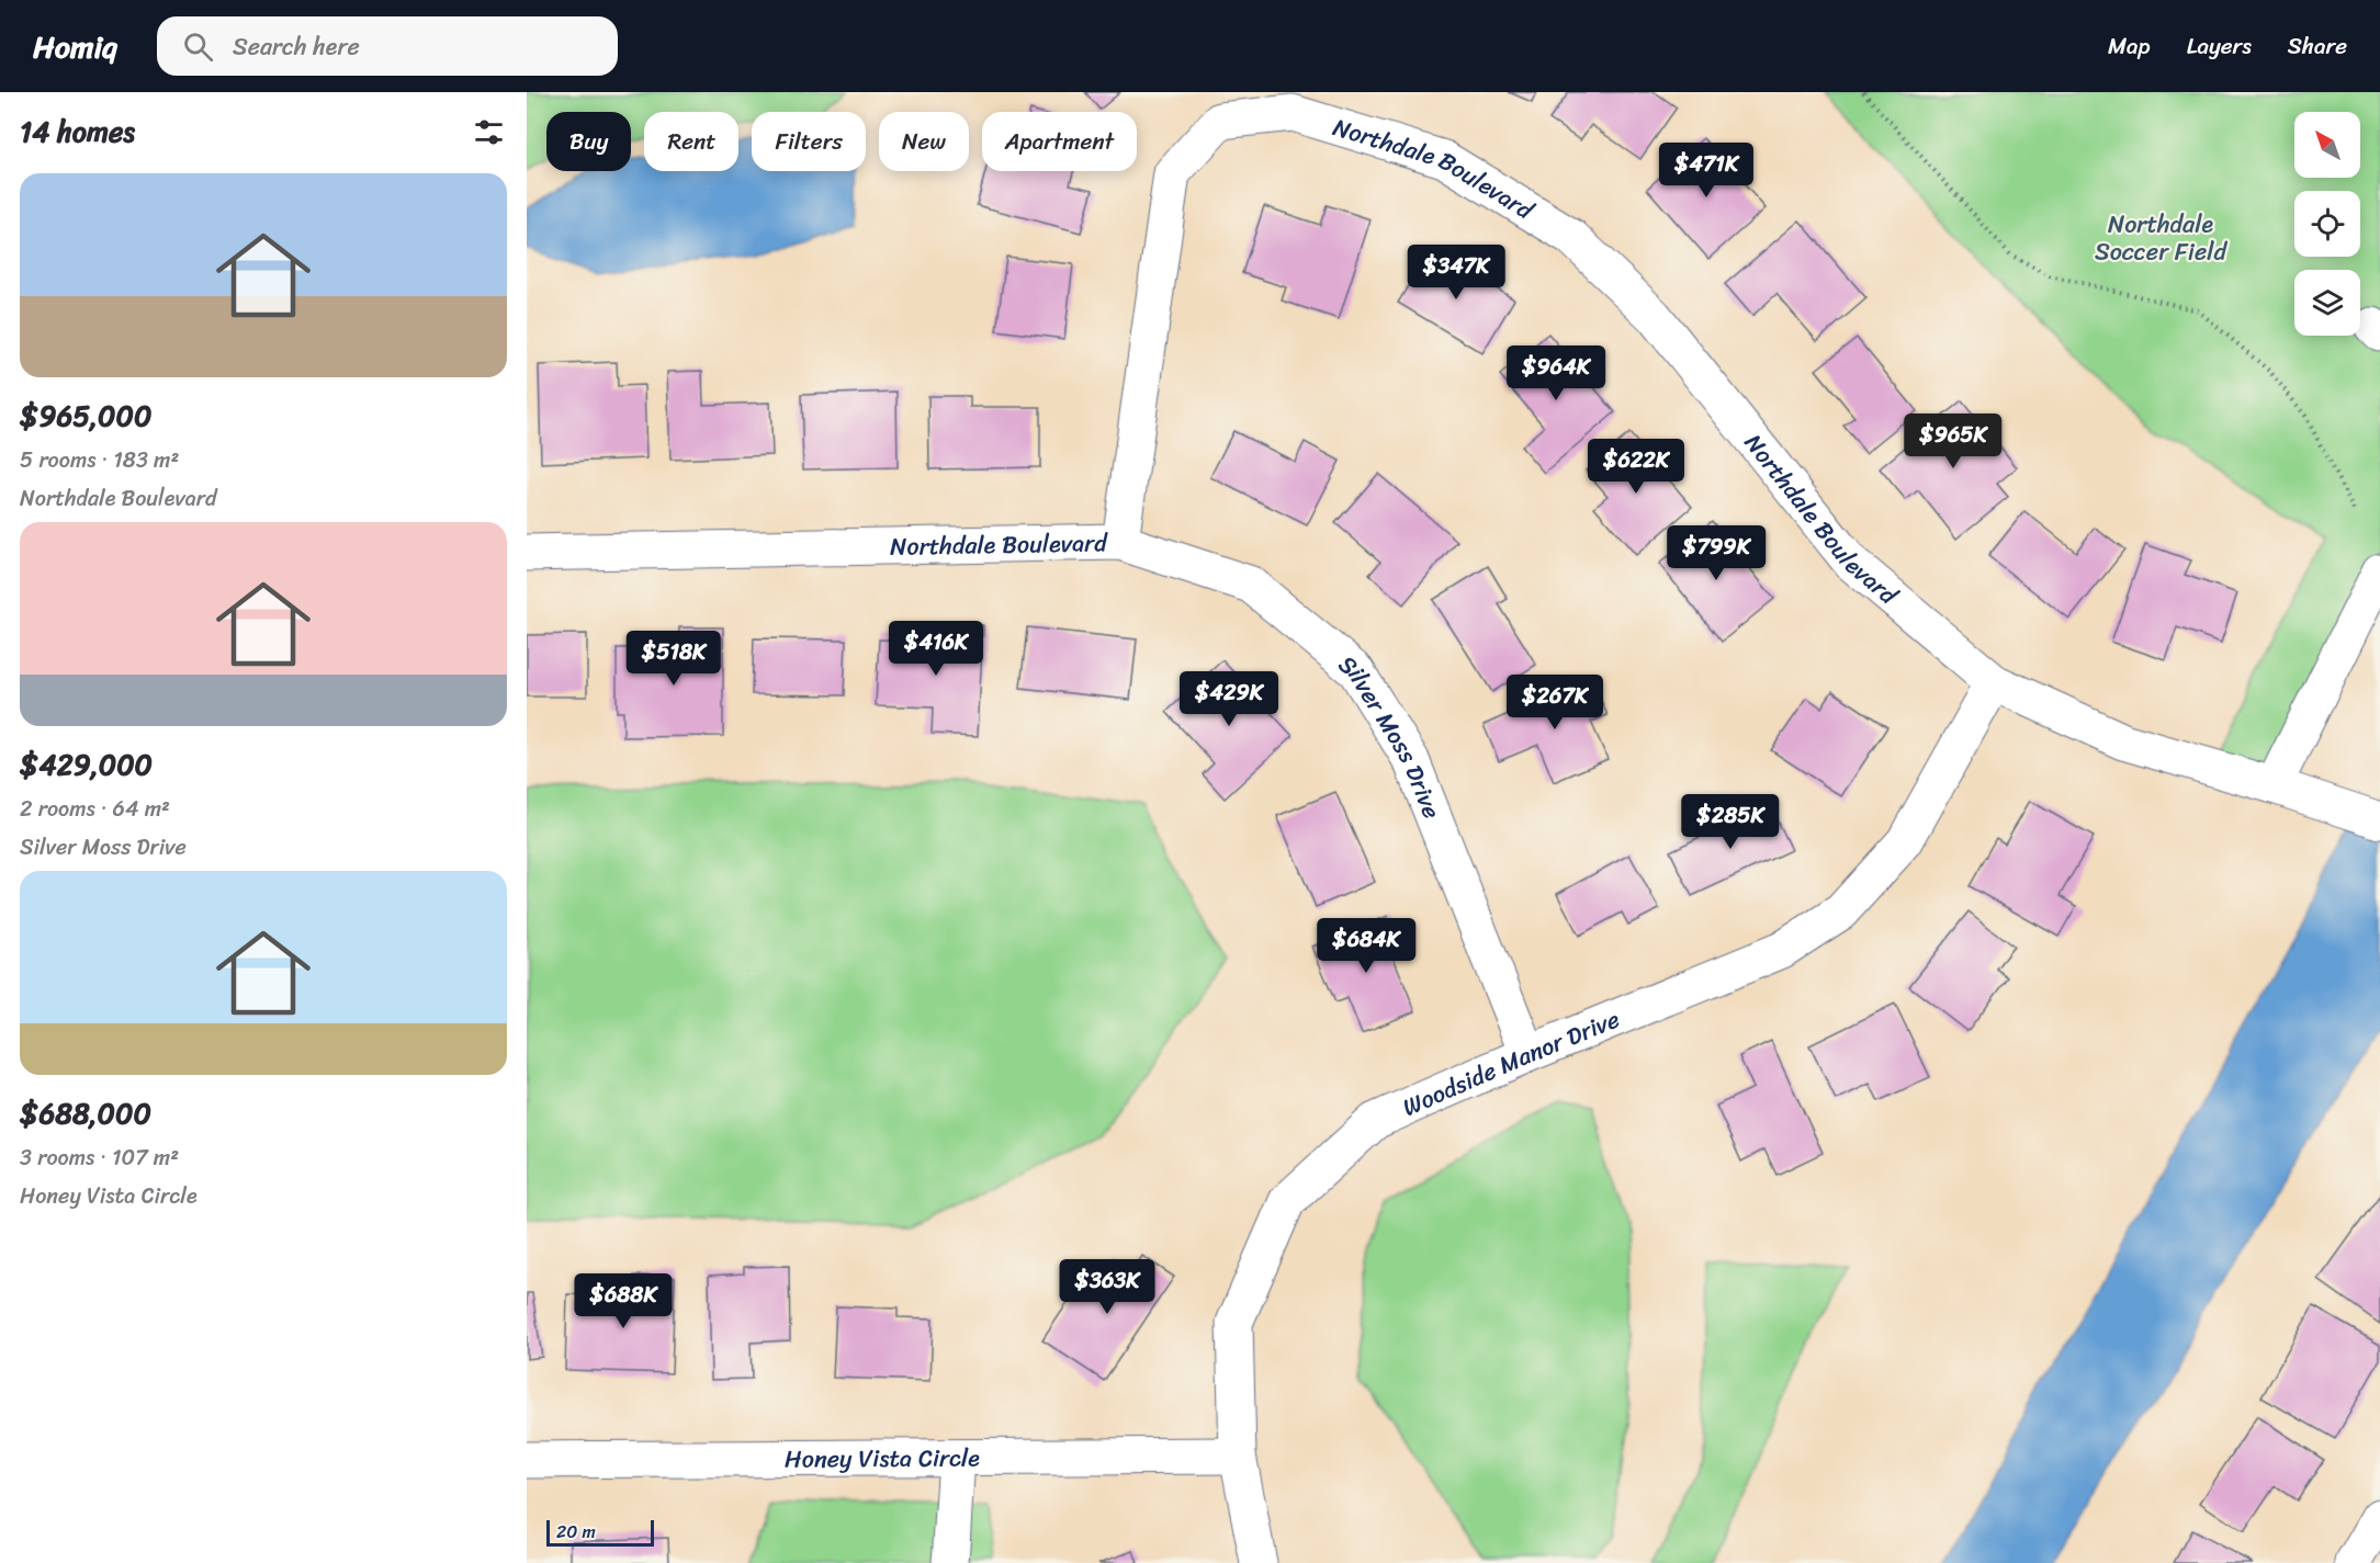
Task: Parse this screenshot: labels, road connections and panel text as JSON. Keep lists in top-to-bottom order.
{
  "streets": {
    "street": [
      "Northdale Boulevard",
      "Silver Moss Drive",
      "Woodside Manor Drive",
      "Honey Vista Circle"
    ]
  },
  "crossings": [
    ["Northdale Boulevard", "Silver Moss Drive"],
    ["Northdale Boulevard", "Woodside Manor Drive"],
    ["Silver Moss Drive", "Woodside Manor Drive"],
    ["Woodside Manor Drive", "Honey Vista Circle"]
  ],
  "parks": ["Northdale Soccer Field"],
  "scale_bar": "20 m",
  "north": "top left",
  "page": {
    "header": "Homiq",
    "search": "Search here",
    "nav": ["Map", "Layers", "Share"],
    "heading": "14 homes",
    "chip": [
      "Buy",
      "Rent",
      "Filters",
      "New",
      "Apartment"
    ],
    "price": [
      "$471K",
      "$347K",
      "$964K",
      "$965K",
      "$622K",
      "$799K",
      "$416K",
      "$518K",
      "$429K",
      "$267K",
      "$285K",
      "$684K",
      "$363K",
      "$688K"
    ],
    "list": [
      {
        "name": "$965,000",
        "note": "5 rooms · 183 m² · Northdale Boulevard"
      },
      {
        "name": "$429,000",
        "note": "2 rooms · 64 m² · Silver Moss Drive"
      },
      {
        "name": "$688,000",
        "note": "3 rooms · 107 m² · Honey Vista Circle"
      }
    ],
    "scale": "20 m"
  }
}
